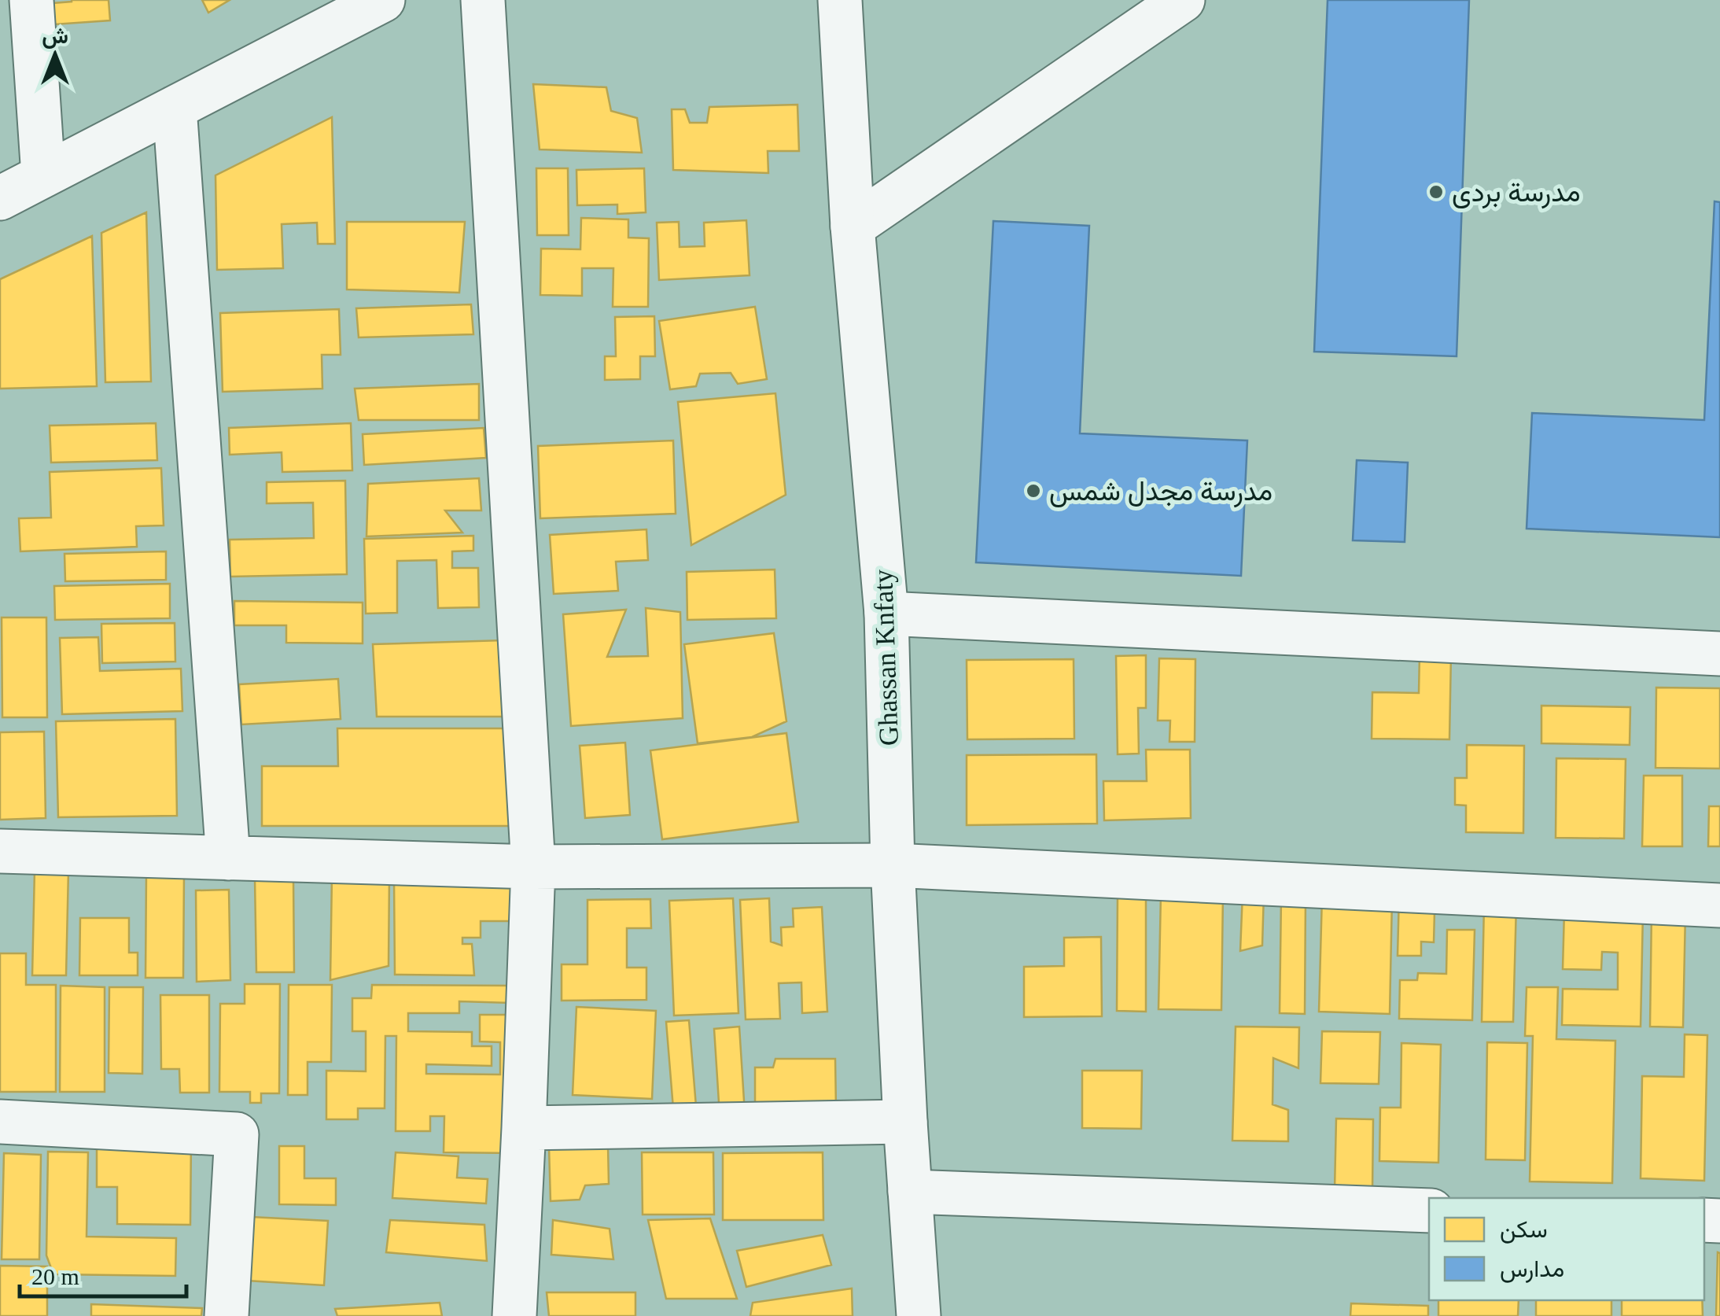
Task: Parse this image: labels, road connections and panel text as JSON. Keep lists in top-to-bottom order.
{
  "streets": {
    "street": ["Ghassan Knfaty"]
  },
  "places": ["مدرسة بردى", "مدرسة مجدل شمس"],
  "legend": ["سكن", "مدارس"],
  "scale_bar": "20 m",
  "north": "top"
}
